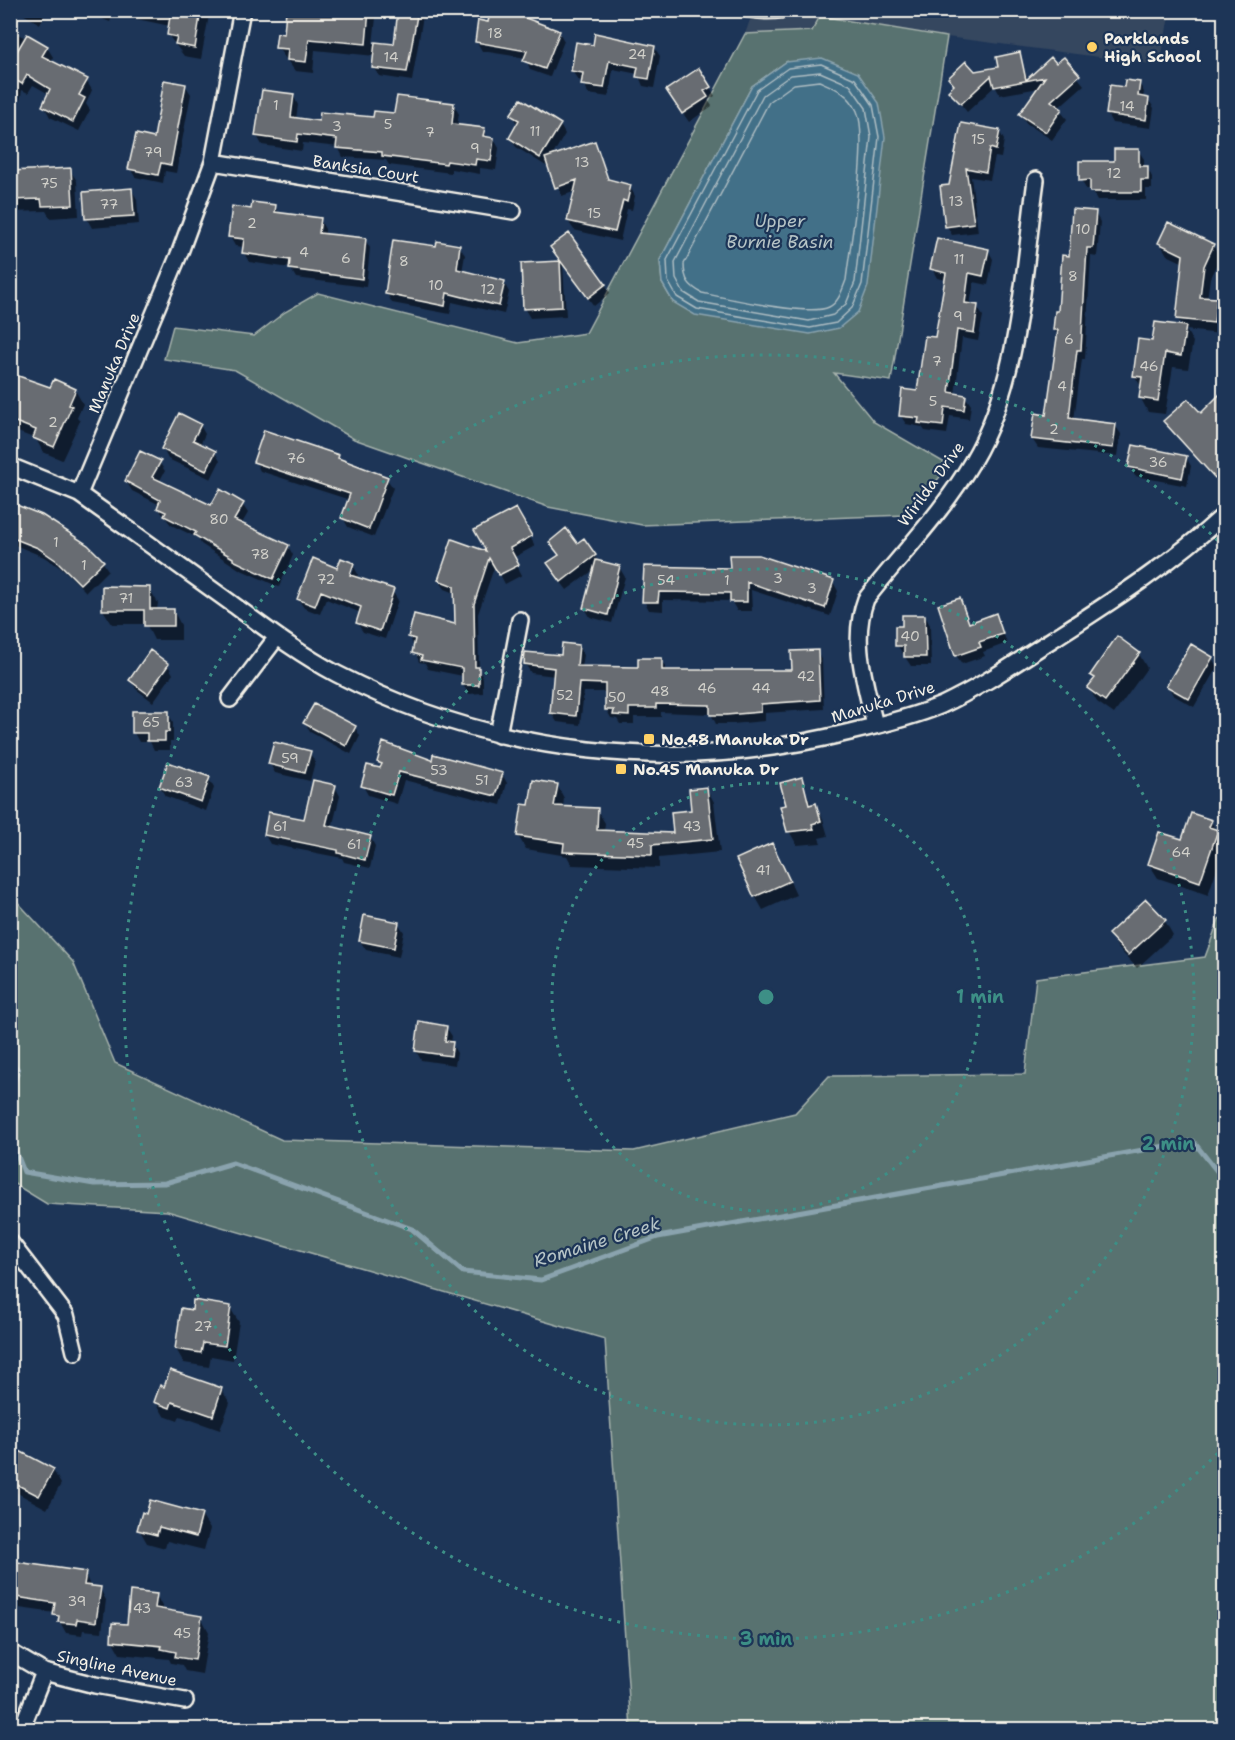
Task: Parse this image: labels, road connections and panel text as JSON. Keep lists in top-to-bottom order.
{
  "streets": {
    "street": [
      "Banksia Court",
      "Manuka Drive",
      "Wirilda Drive",
      "Singline Avenue"
    ]
  },
  "crossings": [
    ["Banksia Court", "Manuka Drive"],
    ["Manuka Drive", "Wirilda Drive"]
  ],
  "water": ["Upper Burnie Basin", "Romaine Creek"],
  "places": {
    "other": ["Parklands High School"],
    "transit": ["No.48 Manuka Dr", "No.45 Manuka Dr"]
  },
  "house_numbers": [
    "18",
    "24",
    "14",
    "1",
    "14",
    "5",
    "3",
    "11",
    "7",
    "15",
    "9",
    "79",
    "13",
    "12",
    "75",
    "13",
    "77",
    "15",
    "2",
    "10",
    "4",
    "6",
    "11",
    "8",
    "8",
    "10",
    "12",
    "9",
    "6",
    "7",
    "46",
    "4",
    "5",
    "2",
    "2",
    "76",
    "36",
    "80",
    "1",
    "78",
    "1",
    "3",
    "72",
    "54",
    "1",
    "3",
    "71",
    "40",
    "42",
    "46",
    "44",
    "48",
    "52",
    "50",
    "65",
    "59",
    "53",
    "51",
    "63",
    "61",
    "43",
    "45",
    "61",
    "64",
    "41",
    "27",
    "39",
    "43",
    "45"
  ],
  "rings": ["1 min", "2 min", "3 min"]
}
